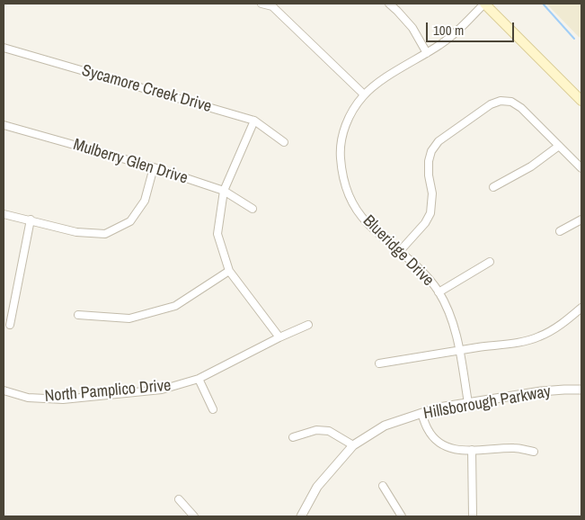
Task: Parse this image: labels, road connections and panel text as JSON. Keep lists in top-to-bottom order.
{
  "streets": {
    "street": [
      "Sycamore Creek Drive",
      "Mulberry Glen Drive",
      "Blueridge Drive",
      "North Pamplico Drive",
      "Hillsborough Parkway"
    ]
  },
  "crossings": [
    ["Blueridge Drive", "Hillsborough Parkway"]
  ],
  "scale_bar": "100 m"
}
